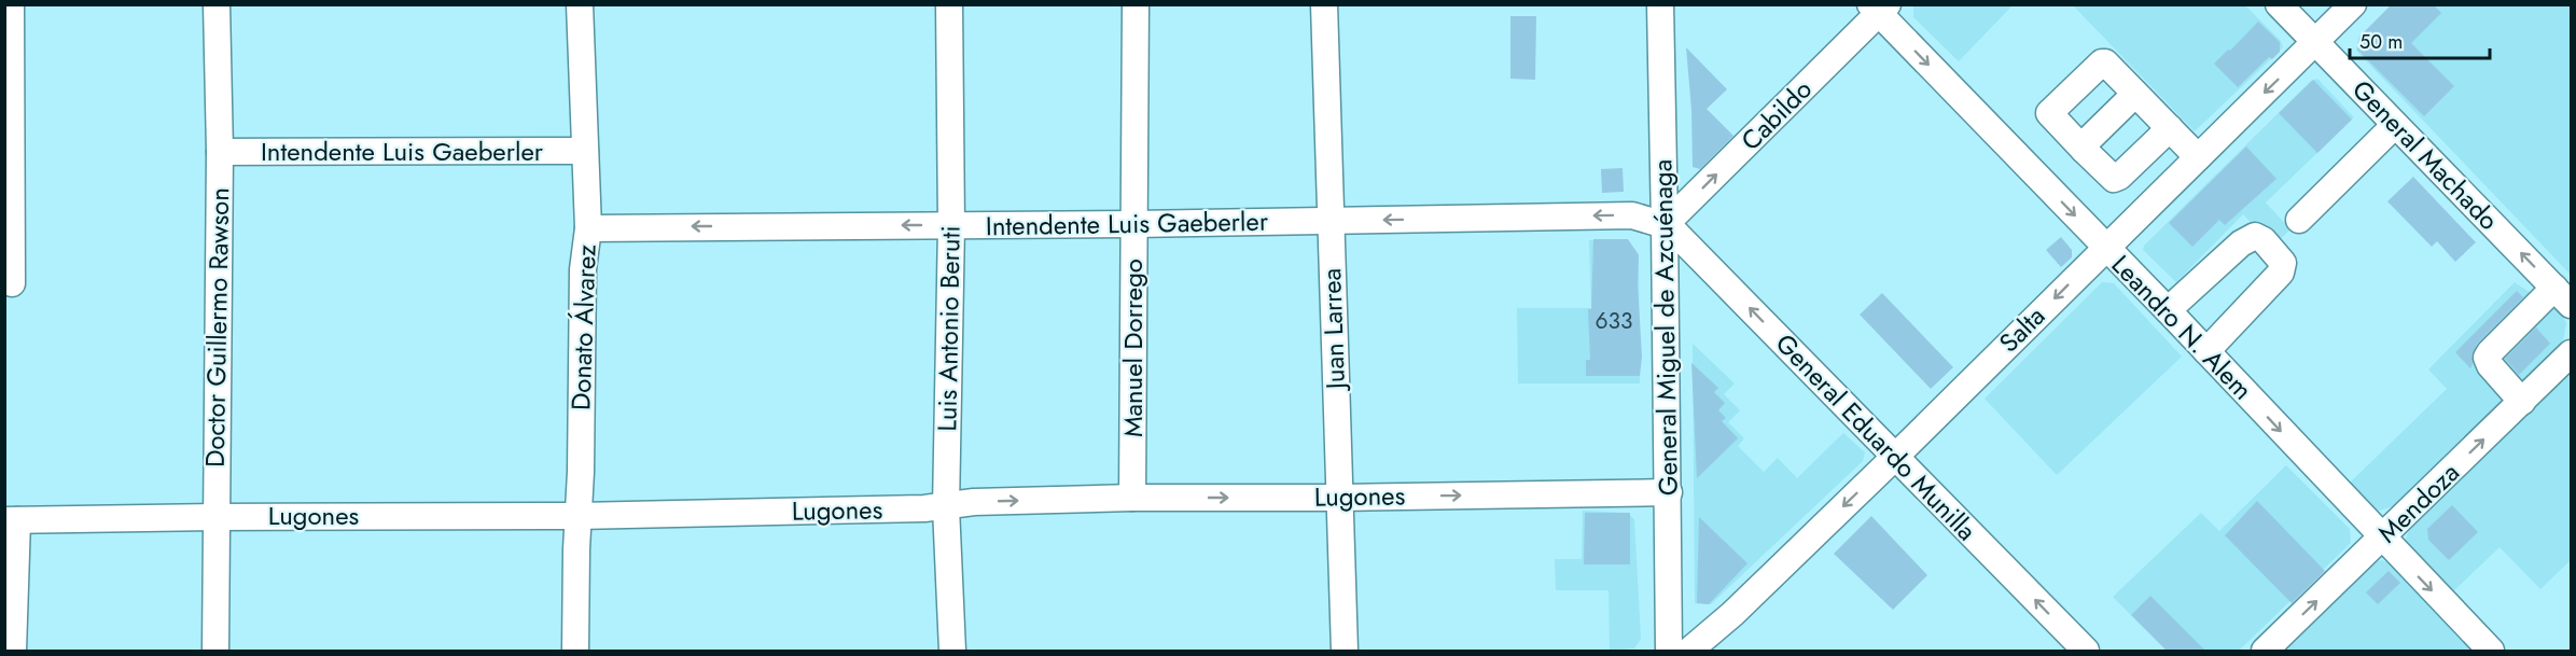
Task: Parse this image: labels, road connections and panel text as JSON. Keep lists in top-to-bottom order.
{
  "streets": {
    "street": [
      "Cabildo",
      "Intendente Luis Gaeberler",
      "General Machado",
      "Doctor Guillermo Rawson",
      "Donato Álvarez",
      "General Miguel de Azcuénaga",
      "Leandro N. Alem",
      "Luis Antonio Beruti",
      "Juan Larrea",
      "Salta",
      "Manuel Dorrego",
      "General Eduardo Munilla",
      "Lugones",
      "Mendoza"
    ]
  },
  "crossings": [
    ["Cabildo", "Intendente Luis Gaeberler"],
    ["Cabildo", "General Miguel de Azcuénaga"],
    ["Cabildo", "Leandro N. Alem"],
    ["Cabildo", "General Eduardo Munilla"],
    ["Intendente Luis Gaeberler", "Doctor Guillermo Rawson"],
    ["Intendente Luis Gaeberler", "Donato Álvarez"],
    ["Intendente Luis Gaeberler", "General Miguel de Azcuénaga"],
    ["Intendente Luis Gaeberler", "Luis Antonio Beruti"],
    ["Intendente Luis Gaeberler", "Juan Larrea"],
    ["Intendente Luis Gaeberler", "Manuel Dorrego"],
    ["Intendente Luis Gaeberler", "General Eduardo Munilla"],
    ["General Machado", "Salta"],
    ["Doctor Guillermo Rawson", "Lugones"],
    ["Donato Álvarez", "Lugones"],
    ["General Miguel de Azcuénaga", "General Eduardo Munilla"],
    ["General Miguel de Azcuénaga", "Lugones"],
    ["Leandro N. Alem", "Salta"],
    ["Leandro N. Alem", "Mendoza"],
    ["Luis Antonio Beruti", "Lugones"],
    ["Juan Larrea", "Lugones"],
    ["Salta", "General Eduardo Munilla"],
    ["Manuel Dorrego", "Lugones"]
  ],
  "one_way": [
    "Cabildo",
    "Intendente Luis Gaeberler",
    "General Machado",
    "Leandro N. Alem",
    "Salta",
    "General Eduardo Munilla",
    "Lugones",
    "Mendoza"
  ],
  "house_numbers": ["633"],
  "scale_bar": "50 m"
}
